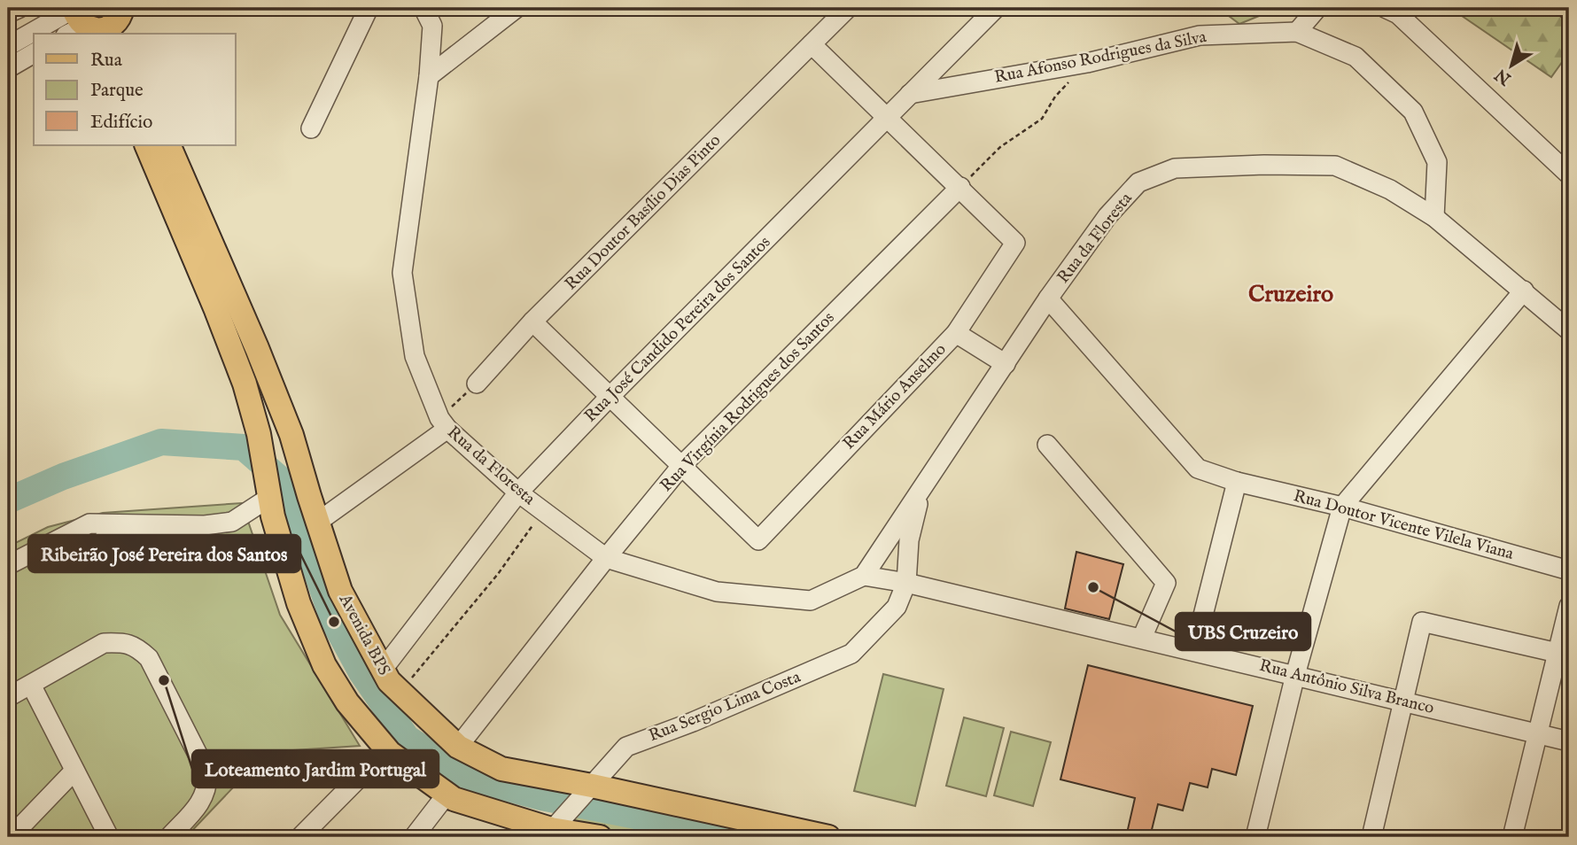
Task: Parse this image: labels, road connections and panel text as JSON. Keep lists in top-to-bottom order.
{
  "streets": {
    "main road": ["Avenida BPS"],
    "street": [
      "Rua Afonso Rodrigues da Silva",
      "Rua Doutor Basílio Dias Pinto",
      "Rua da Floresta",
      "Rua José Candido Pereira dos Santos",
      "Rua Mário Anselmo",
      "Rua Virgínia Rodrigues dos Santos",
      "Rua Doutor Vicente Vilela Viana",
      "Rua Antônio Silva Branco",
      "Rua Sergio Lima Costa"
    ]
  },
  "crossings": [
    ["Rua Afonso Rodrigues da Silva", "Rua da Floresta"],
    ["Rua Afonso Rodrigues da Silva", "Rua José Candido Pereira dos Santos"],
    ["Rua da Floresta", "Rua José Candido Pereira dos Santos"],
    ["Rua da Floresta", "Rua Virgínia Rodrigues dos Santos"],
    ["Rua da Floresta", "Rua Doutor Vicente Vilela Viana"],
    ["Rua José Candido Pereira dos Santos", "Avenida BPS"],
    ["Rua Mário Anselmo", "Rua Virgínia Rodrigues dos Santos"],
    ["Rua Virgínia Rodrigues dos Santos", "Avenida BPS"],
    ["Avenida BPS", "Rua Sergio Lima Costa"],
    ["Rua Antônio Silva Branco", "Rua Sergio Lima Costa"]
  ],
  "districts": ["Cruzeiro"],
  "places": ["UBS Cruzeiro", "Ribeirão José Pereira dos Santos", "Loteamento Jardim Portugal"],
  "legend": ["Rua", "Parque", "Edifício"],
  "north": "bottom left"
}
